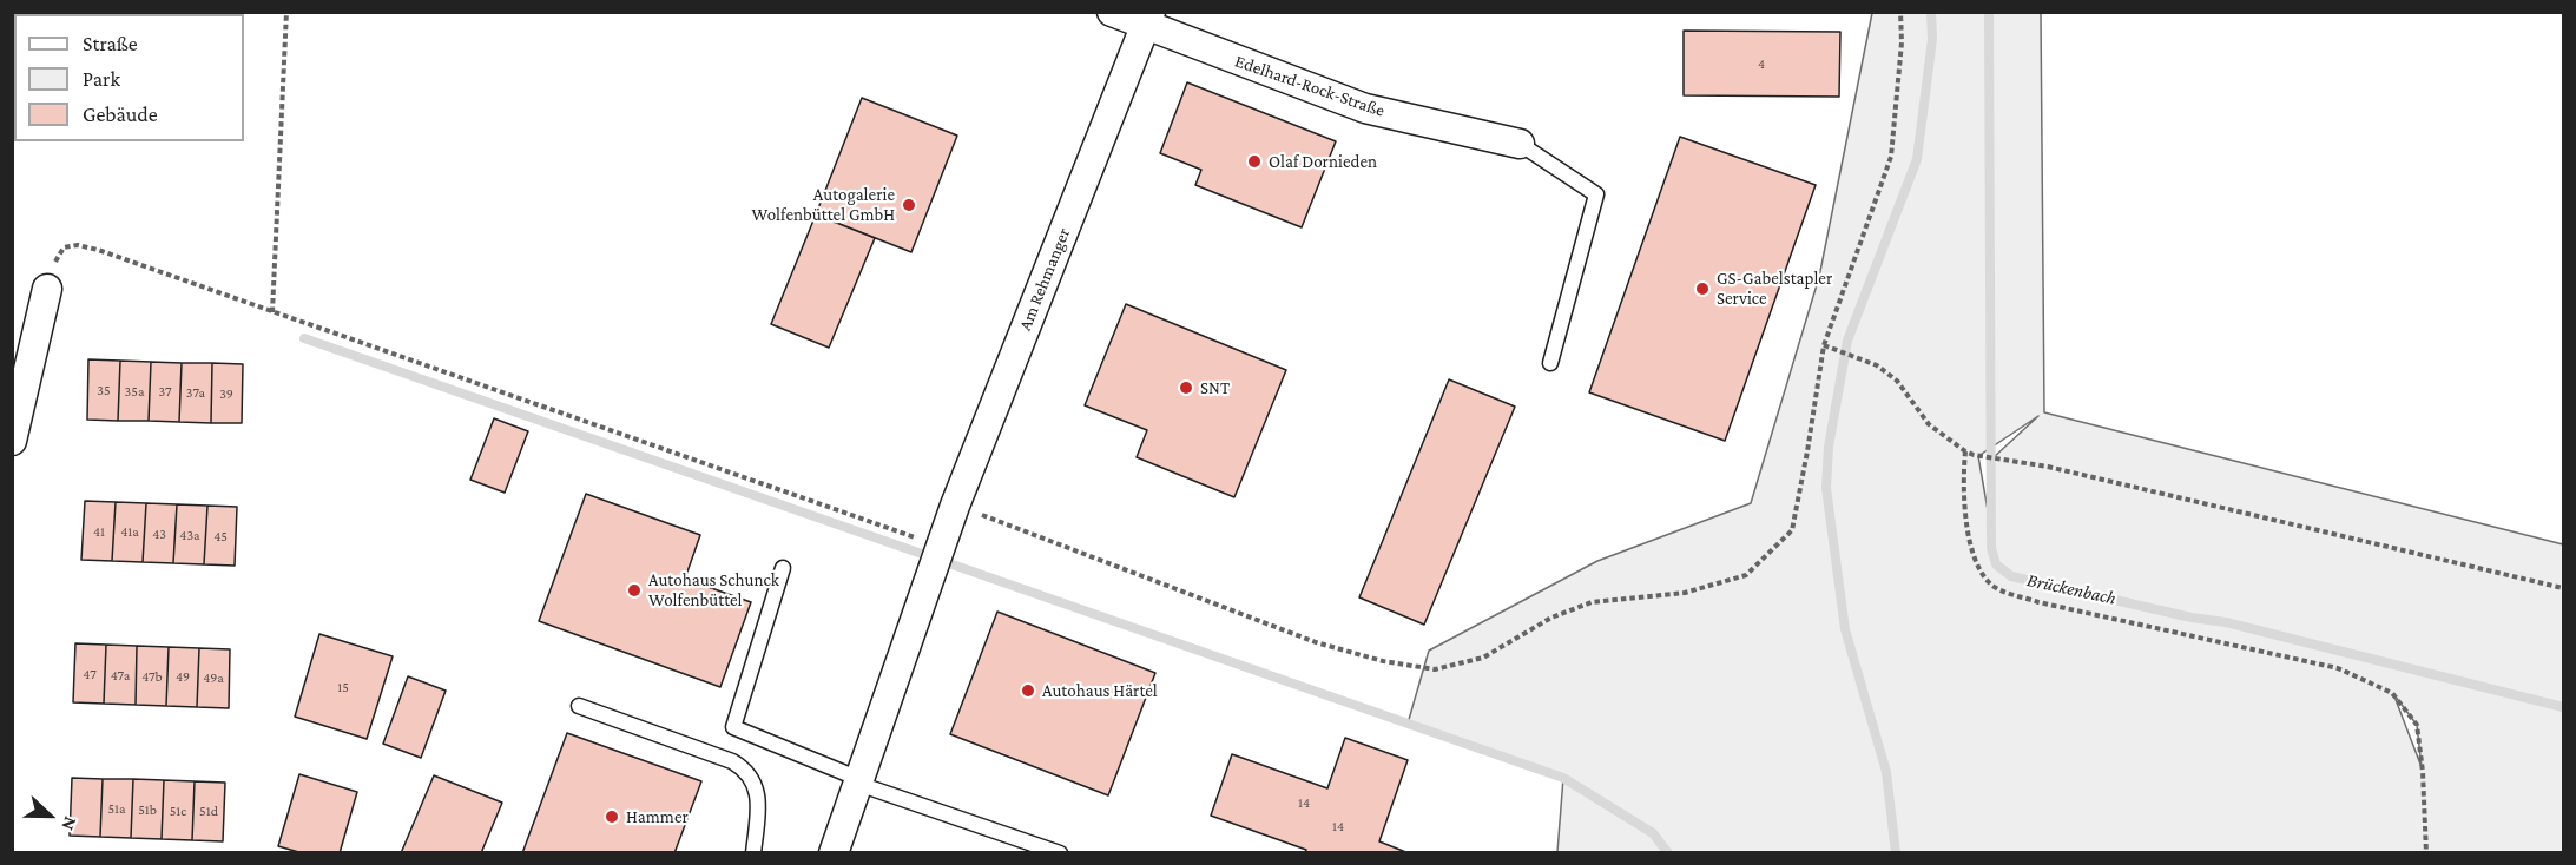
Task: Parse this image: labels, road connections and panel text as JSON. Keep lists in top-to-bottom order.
{
  "streets": {
    "street": ["Edelhard-Rock-Straße", "Am Rehmanger"]
  },
  "crossings": [
    ["Edelhard-Rock-Straße", "Am Rehmanger"]
  ],
  "water": ["Brückenbach"],
  "places": [
    "Olaf Dornieden",
    "Autogalerie Wolfenbüttel GmbH",
    "GS-Gabelstapler Service",
    "SNT",
    "Autohaus Schunck Wolfenbüttel",
    "Autohaus Härtel",
    "Hammer"
  ],
  "house_numbers": [
    "4",
    "35",
    "35a",
    "37",
    "37a",
    "39",
    "41",
    "41a",
    "43",
    "43a",
    "45",
    "47",
    "47a",
    "47b",
    "49",
    "49a",
    "15",
    "14",
    "51a",
    "51b",
    "51c",
    "51d",
    "14"
  ],
  "legend": ["Straße", "Park", "Gebäude"],
  "north": "right"
}
